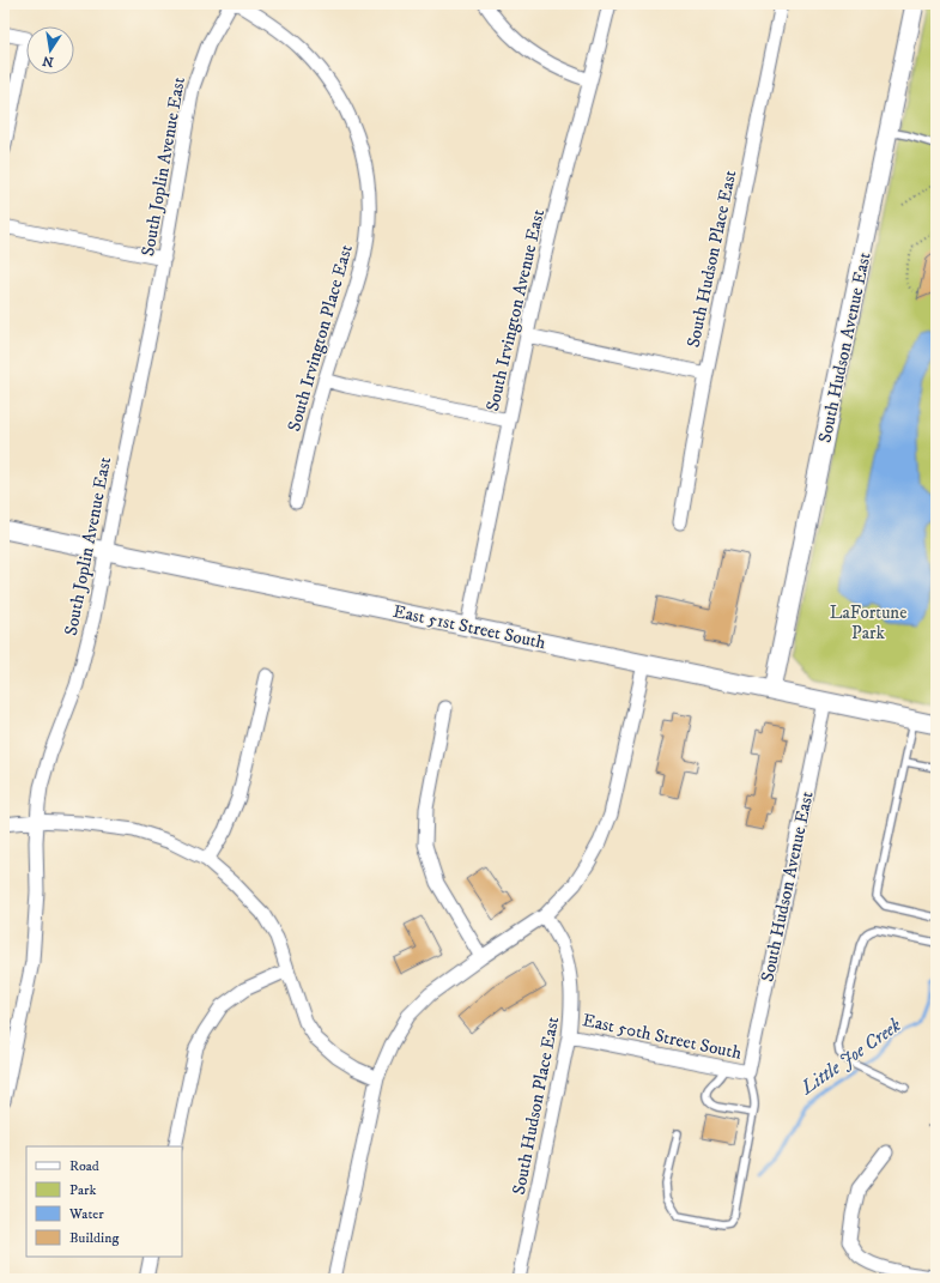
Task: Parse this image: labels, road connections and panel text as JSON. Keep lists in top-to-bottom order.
{
  "streets": {
    "main road": ["South Hudson Avenue East", "East 51st Street South"],
    "street": [
      "South Joplin Avenue East",
      "South Hudson Place East",
      "South Irvington Avenue East",
      "South Irvington Place East",
      "East 50th Street South"
    ]
  },
  "crossings": [
    ["South Joplin Avenue East", "East 51st Street South"],
    ["South Hudson Place East", "East 50th Street South"],
    ["South Irvington Avenue East", "East 51st Street South"],
    ["South Hudson Avenue East", "East 51st Street South"],
    ["South Hudson Avenue East", "East 50th Street South"]
  ],
  "water": ["Little Joe Creek"],
  "parks": ["LaFortune Park"],
  "legend": [
    "Road",
    "Park",
    "Water",
    "Building"
  ],
  "north": "bottom"
}
